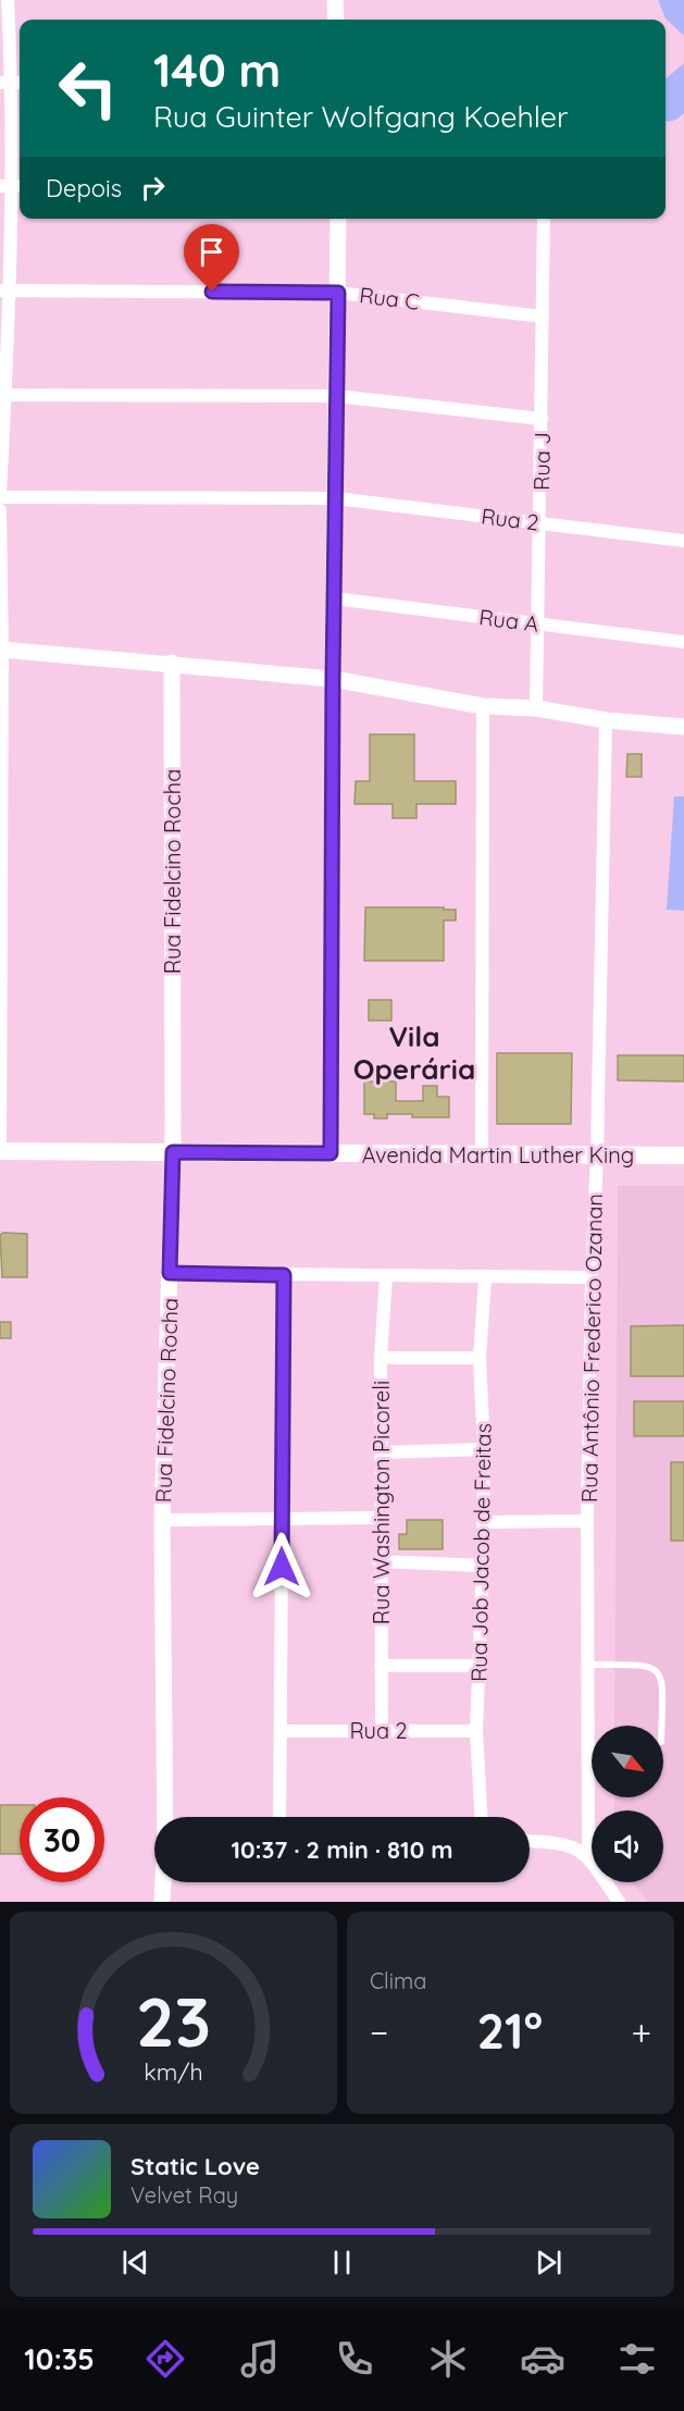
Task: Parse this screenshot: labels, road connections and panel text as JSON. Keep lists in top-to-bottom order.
{
  "streets": {
    "main road": ["Avenida Martin Luther King"],
    "street": [
      "Rua C",
      "Rua J",
      "Rua 2",
      "Rua A",
      "Rua Fidelcino Rocha",
      "Rua Antônio Frederico Ozanan",
      "Rua Washington Picoreli",
      "Rua Job Jacob de Freitas"
    ]
  },
  "crossings": [
    ["Rua C", "Rua J"],
    ["Rua J", "Rua 2"],
    ["Rua J", "Rua A"],
    ["Rua 2", "Rua Washington Picoreli"],
    ["Rua 2", "Rua Job Jacob de Freitas"],
    ["Rua Fidelcino Rocha", "Avenida Martin Luther King"],
    ["Avenida Martin Luther King", "Rua Antônio Frederico Ozanan"]
  ],
  "districts": ["Vila Operária"],
  "north": "bottom right",
  "page": {
    "turn": ["140 m", "Rua Guinter Wolfgang Koehler"],
    "then": "Depois",
    "limit": "30",
    "trip": "10:37 · 2 min · 810 m",
    "tile": "Clima",
    "heat": ["−", "21°", "+"],
    "song": ["Static Love", "Velvet Ray"],
    "tabs": "10:35",
    "gauge": ["23", "km/h"]
  }
}
